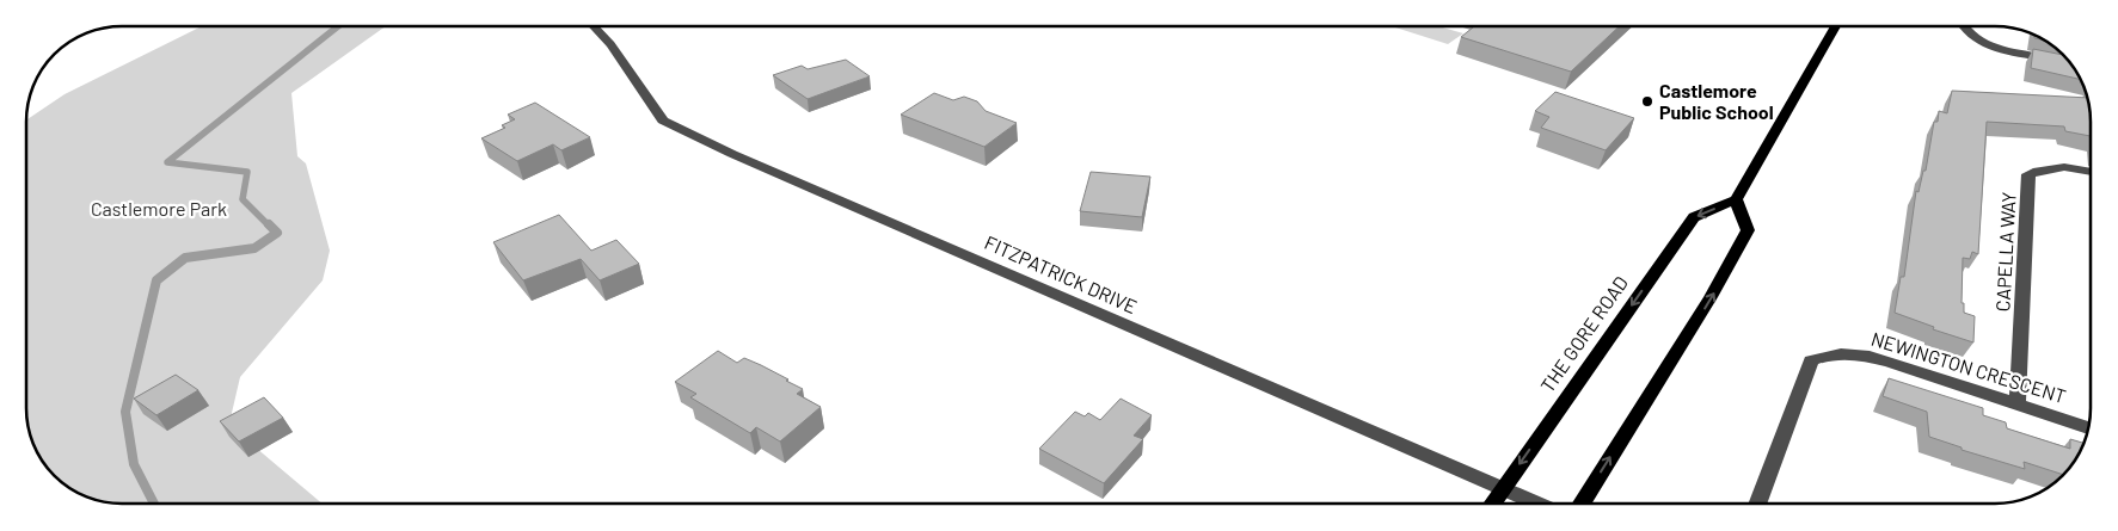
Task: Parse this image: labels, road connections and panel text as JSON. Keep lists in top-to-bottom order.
{
  "streets": {
    "main road": ["THE GORE ROAD"],
    "street": ["CAPELLA WAY", "FITZPATRICK DRIVE", "NEWINGTON CRESCENT"]
  },
  "crossings": [
    ["CAPELLA WAY", "NEWINGTON CRESCENT"],
    ["FITZPATRICK DRIVE", "THE GORE ROAD"]
  ],
  "parks": ["Castlemore Park"],
  "places": ["Castlemore Public School"]
}
